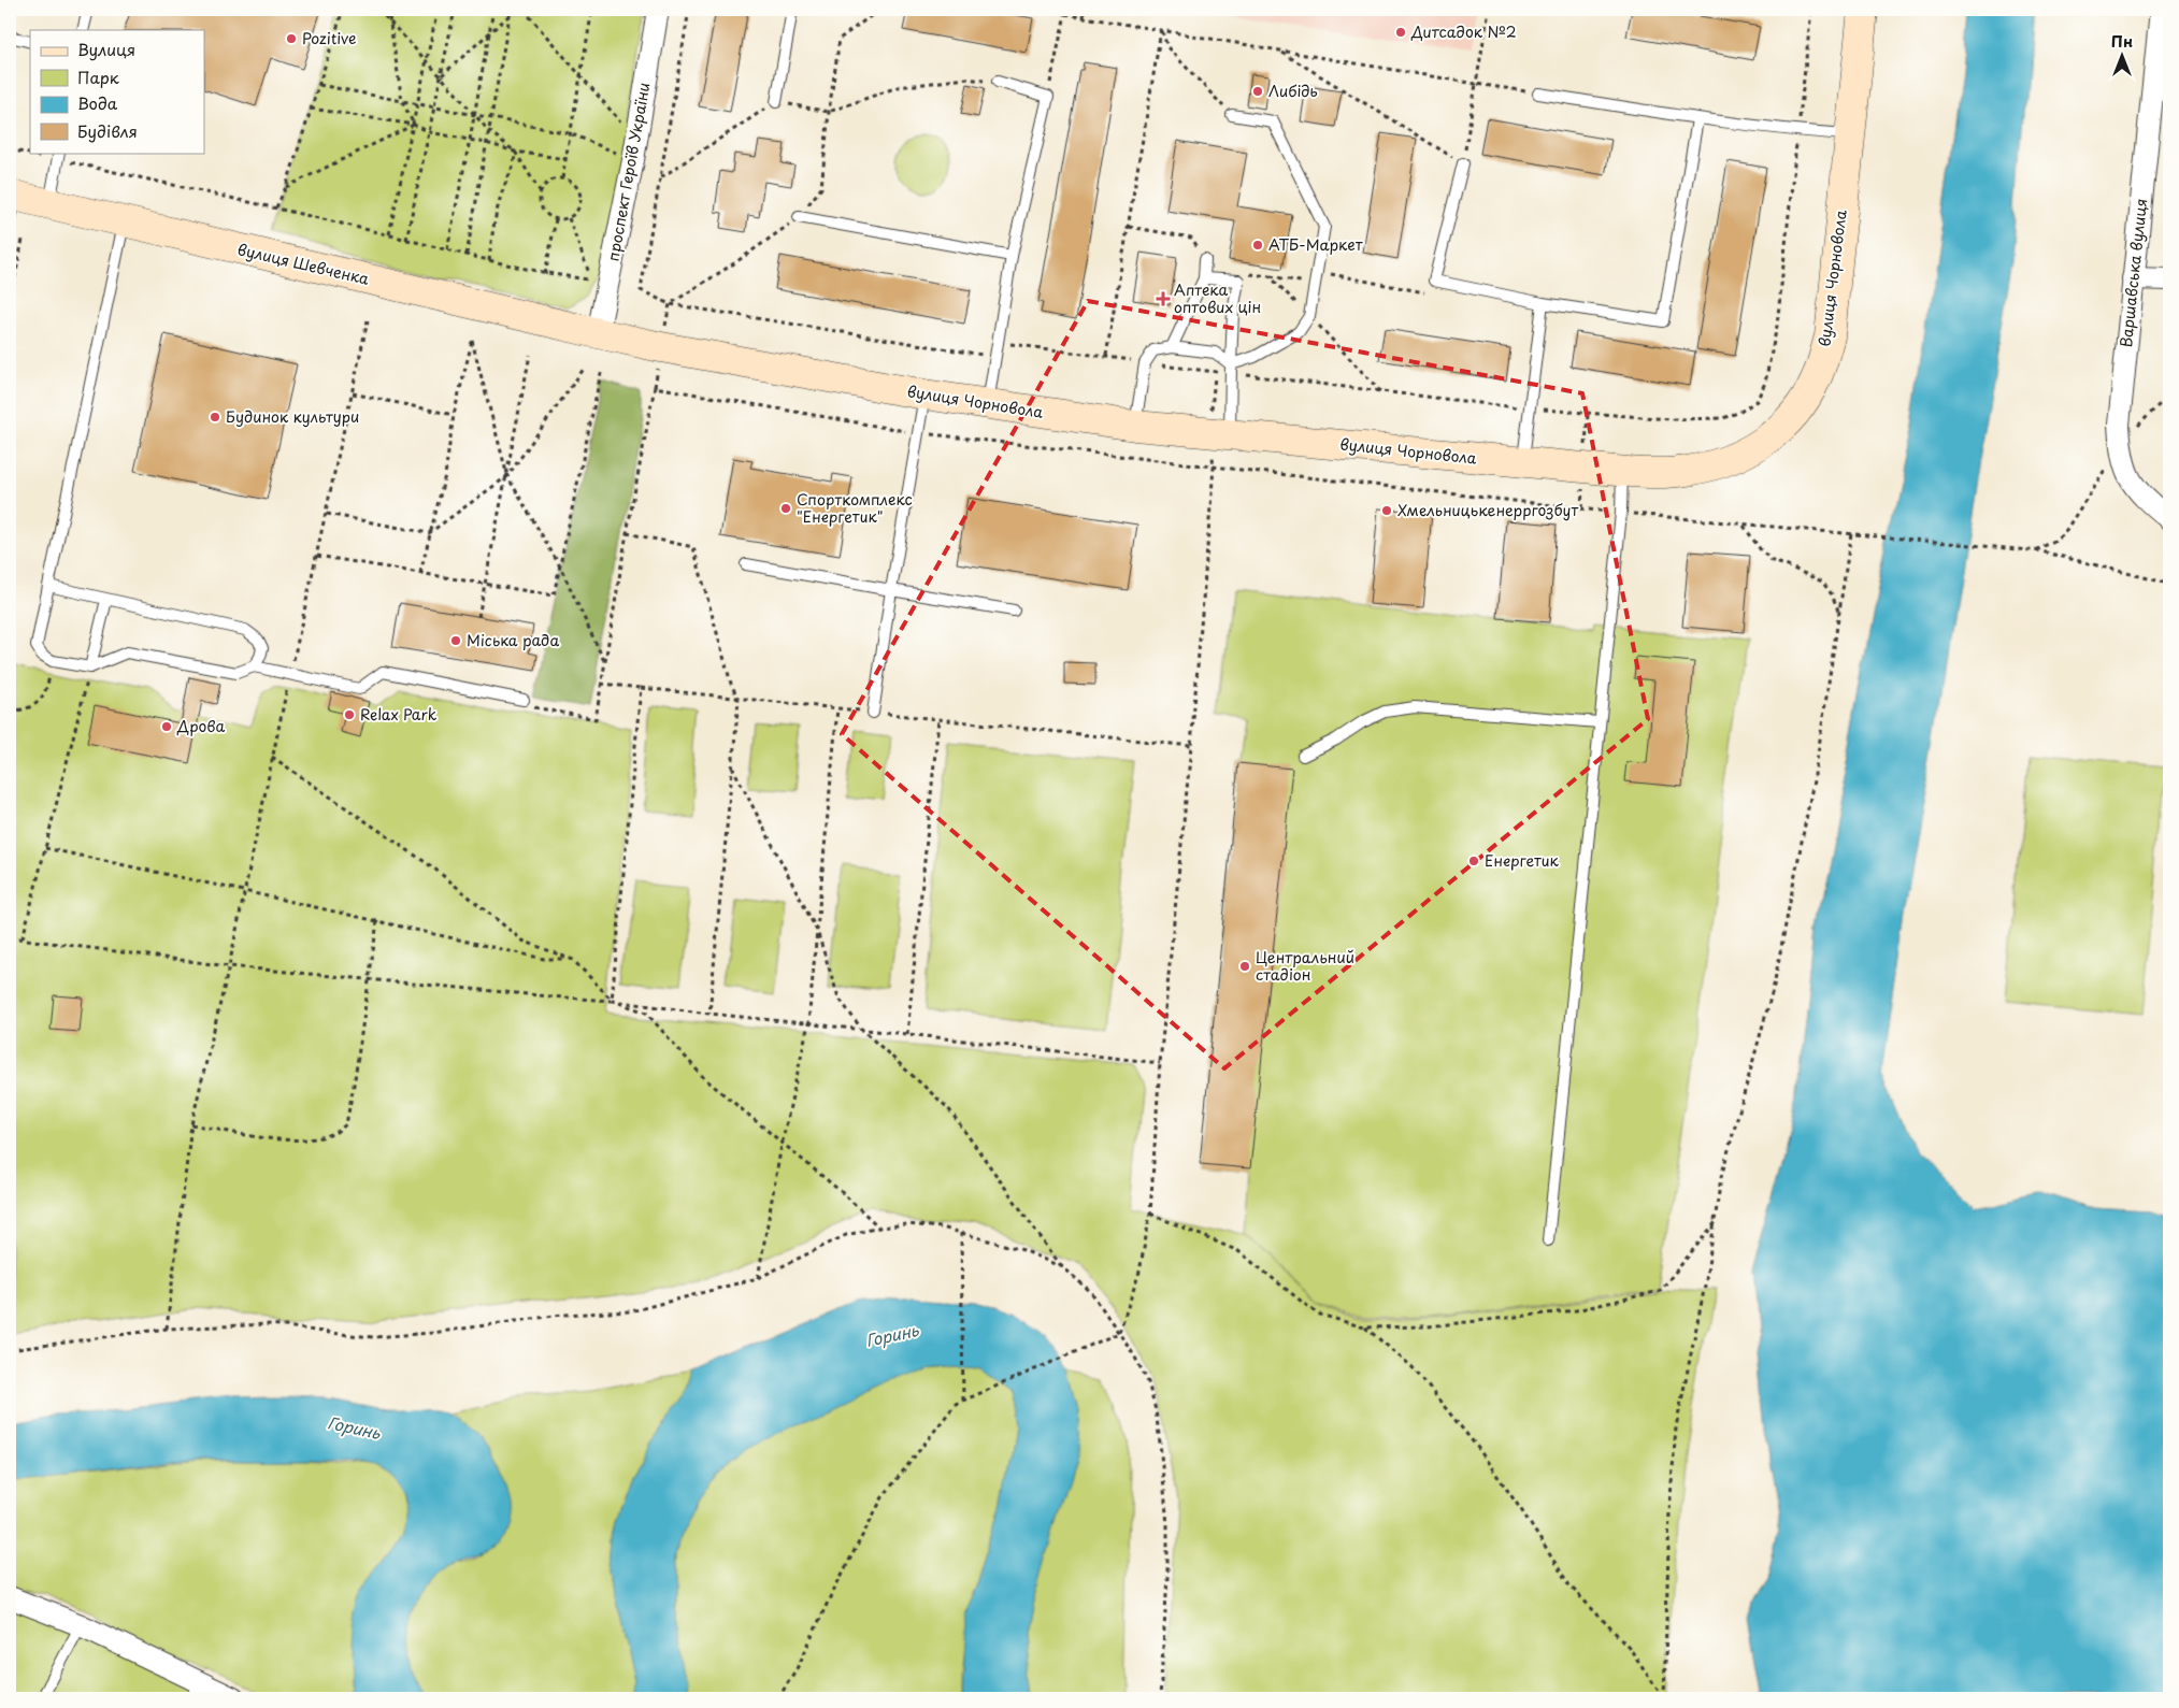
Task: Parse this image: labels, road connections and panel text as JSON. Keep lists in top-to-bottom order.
{
  "streets": {
    "street": [
      "проспект Героїв України",
      "вулиця Шевченка",
      "Варшавська вулиця",
      "вулиця Чорновола"
    ]
  },
  "crossings": [
    ["проспект Героїв України", "вулиця Шевченка"],
    ["проспект Героїв України", "вулиця Чорновола"],
    ["вулиця Шевченка", "вулиця Чорновола"]
  ],
  "water": ["Горинь"],
  "places": {
    "other": [
      "Дитсадок №2",
      "Pozitive",
      "Либідь",
      "АТБ-Маркет",
      "Будинок культури",
      "Спорткомплекс \"Енергетик\"",
      "Хмельницькенерргозбут",
      "Міська рада",
      "Relax Park",
      "Дрова",
      "Енергетик",
      "Центральний стадіон"
    ],
    "health": ["Аптека оптових цін"]
  },
  "legend": [
    "Вулиця",
    "Парк",
    "Вода",
    "Будівля"
  ],
  "north": "top"
}
